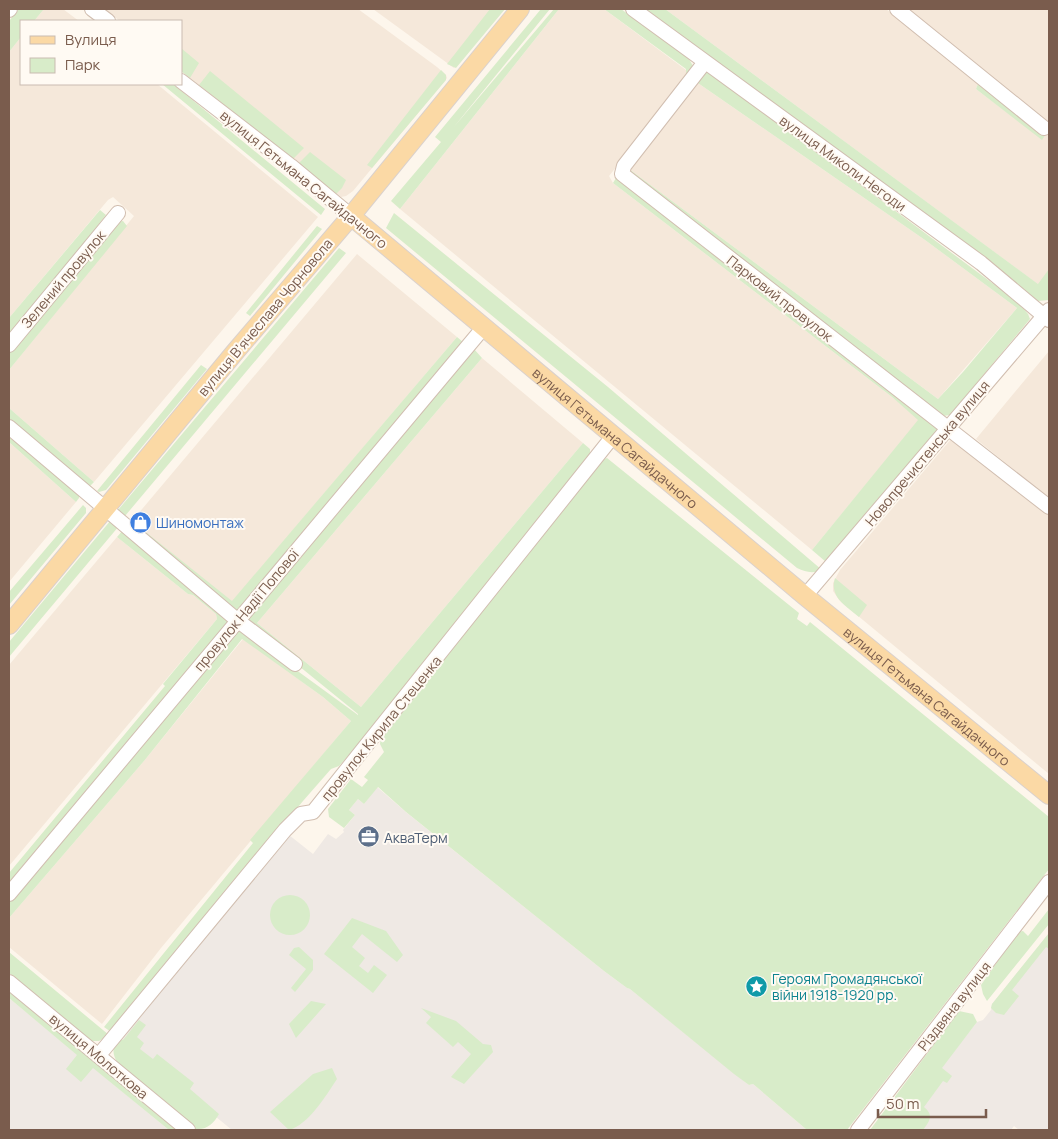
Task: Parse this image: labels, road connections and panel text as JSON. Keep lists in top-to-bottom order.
{
  "streets": {
    "main road": ["вулиця Гетьмана Сагайдачного", "вулиця Вʼячеслава Чорновола"],
    "street": [
      "вулиця Миколи Негоди",
      "Зелений провулок",
      "Парковий провулок",
      "Новопречистенська вулиця",
      "провулок Надії Попової",
      "провулок Кирила Стеценка",
      "Різдвяна вулиця",
      "вулиця Молоткова"
    ]
  },
  "crossings": [
    ["вулиця Миколи Негоди", "Парковий провулок"],
    ["вулиця Миколи Негоди", "Новопречистенська вулиця"],
    ["вулиця Гетьмана Сагайдачного", "вулиця Вʼячеслава Чорновола"],
    ["вулиця Гетьмана Сагайдачного", "Новопречистенська вулиця"],
    ["вулиця Гетьмана Сагайдачного", "провулок Надії Попової"],
    ["вулиця Гетьмана Сагайдачного", "провулок Кирила Стеценка"],
    ["Парковий провулок", "Новопречистенська вулиця"],
    ["провулок Кирила Стеценка", "вулиця Молоткова"]
  ],
  "places": {
    "shop": ["Шиномонтаж"],
    "office": ["АкваТерм"],
    "place": ["Героям Громадянської війни 1918-1920 рр."]
  },
  "legend": ["Вулиця", "Парк"],
  "scale_bar": "50 m"
}
